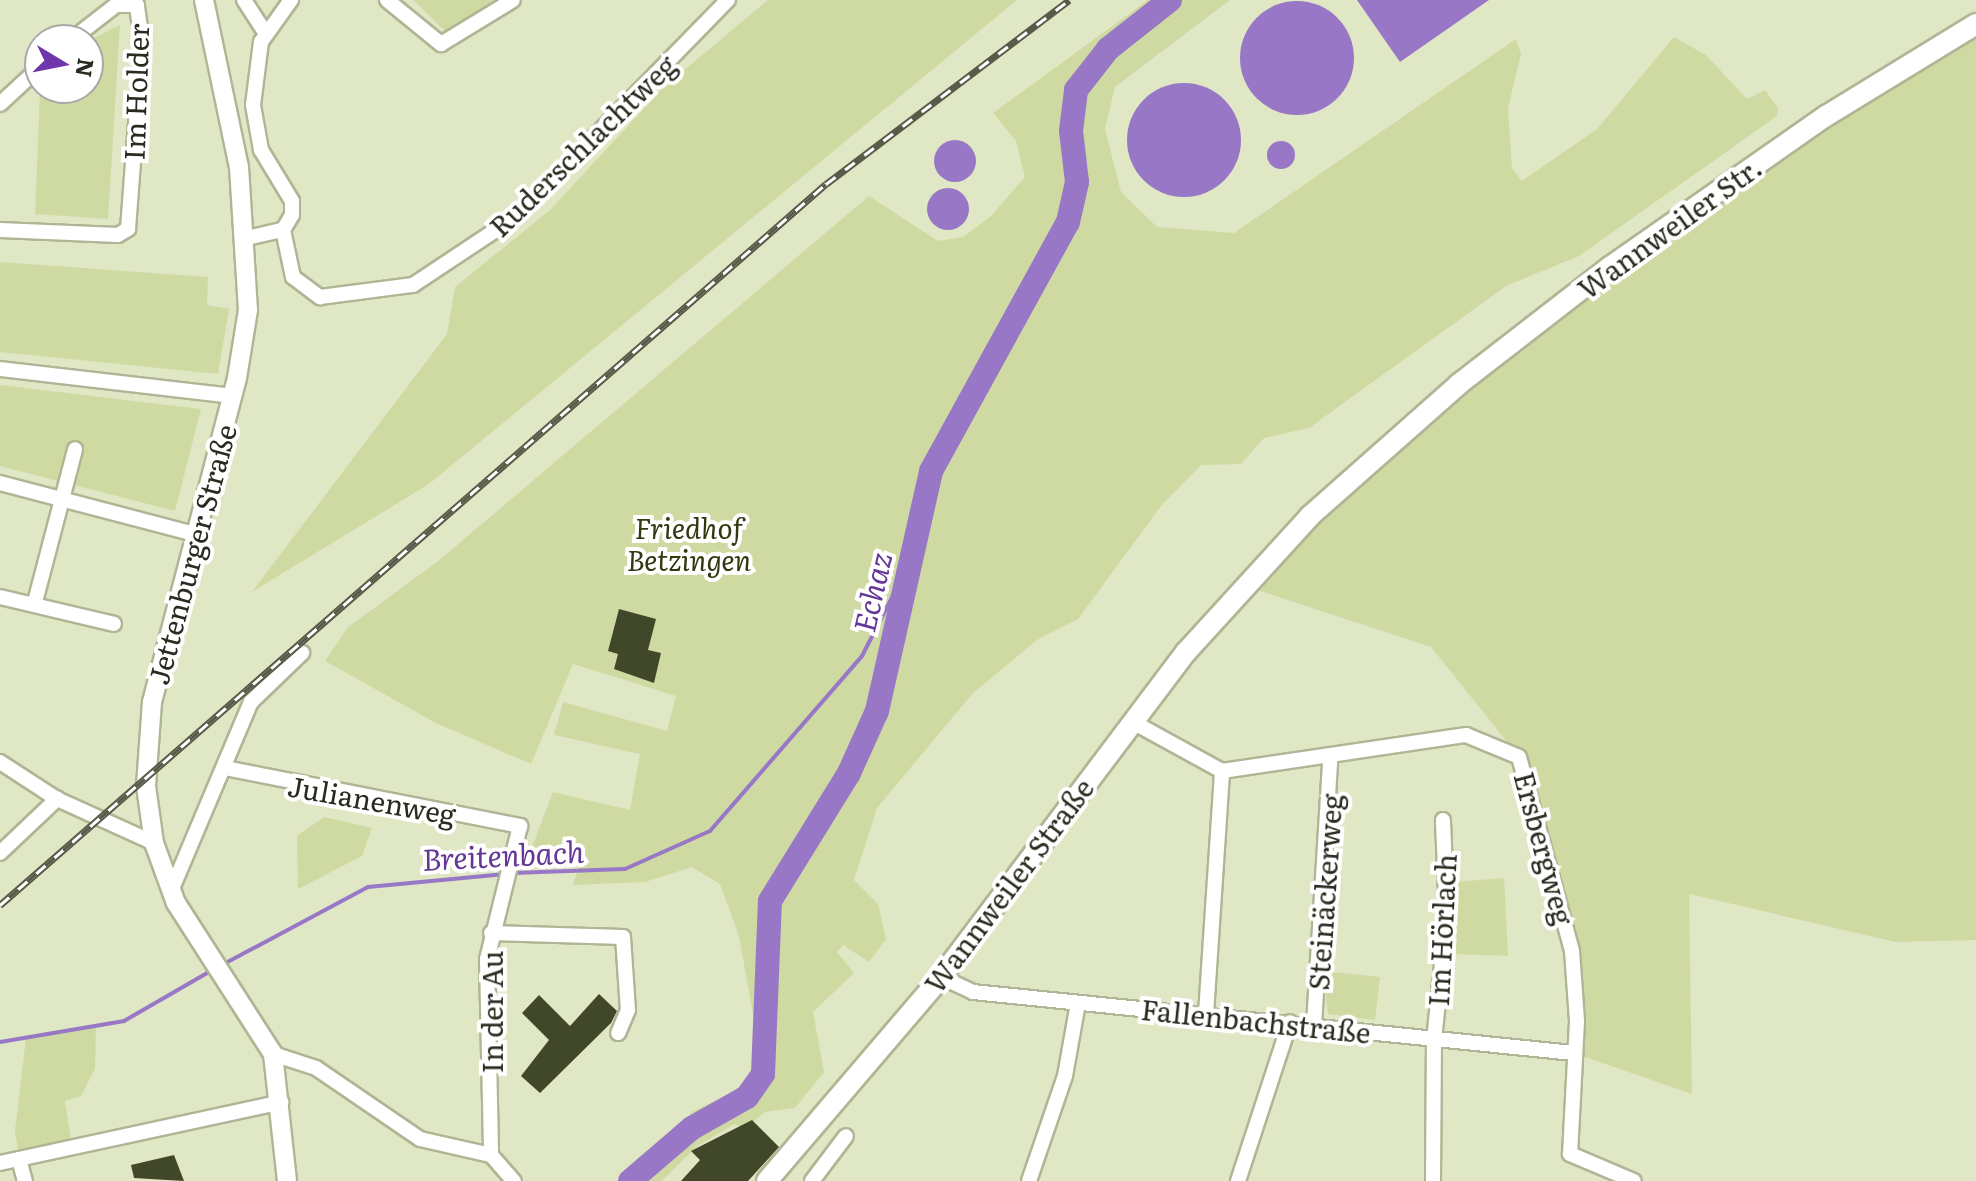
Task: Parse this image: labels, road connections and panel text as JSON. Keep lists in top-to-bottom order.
{
  "streets": {
    "main road": ["Wannweiler Str.", "Wannweiler Straße"],
    "street": [
      "Im Holder",
      "Ruderschlachtweg",
      "Jettenburger Straße",
      "Julianenweg",
      "Ersbergweg",
      "Steinäckerweg",
      "Im Hörlach",
      "In der Au",
      "Fallenbachstraße"
    ]
  },
  "crossings": [
    ["Wannweiler Str.", "Wannweiler Straße"],
    ["Julianenweg", "In der Au"],
    ["Ersbergweg", "Steinäckerweg"],
    ["Ersbergweg", "Fallenbachstraße"],
    ["Wannweiler Straße", "Fallenbachstraße"],
    ["Steinäckerweg", "Fallenbachstraße"],
    ["Im Hörlach", "Fallenbachstraße"]
  ],
  "water": ["Echaz", "Breitenbach"],
  "parks": ["Friedhof Betzingen"],
  "north": "right"
}
